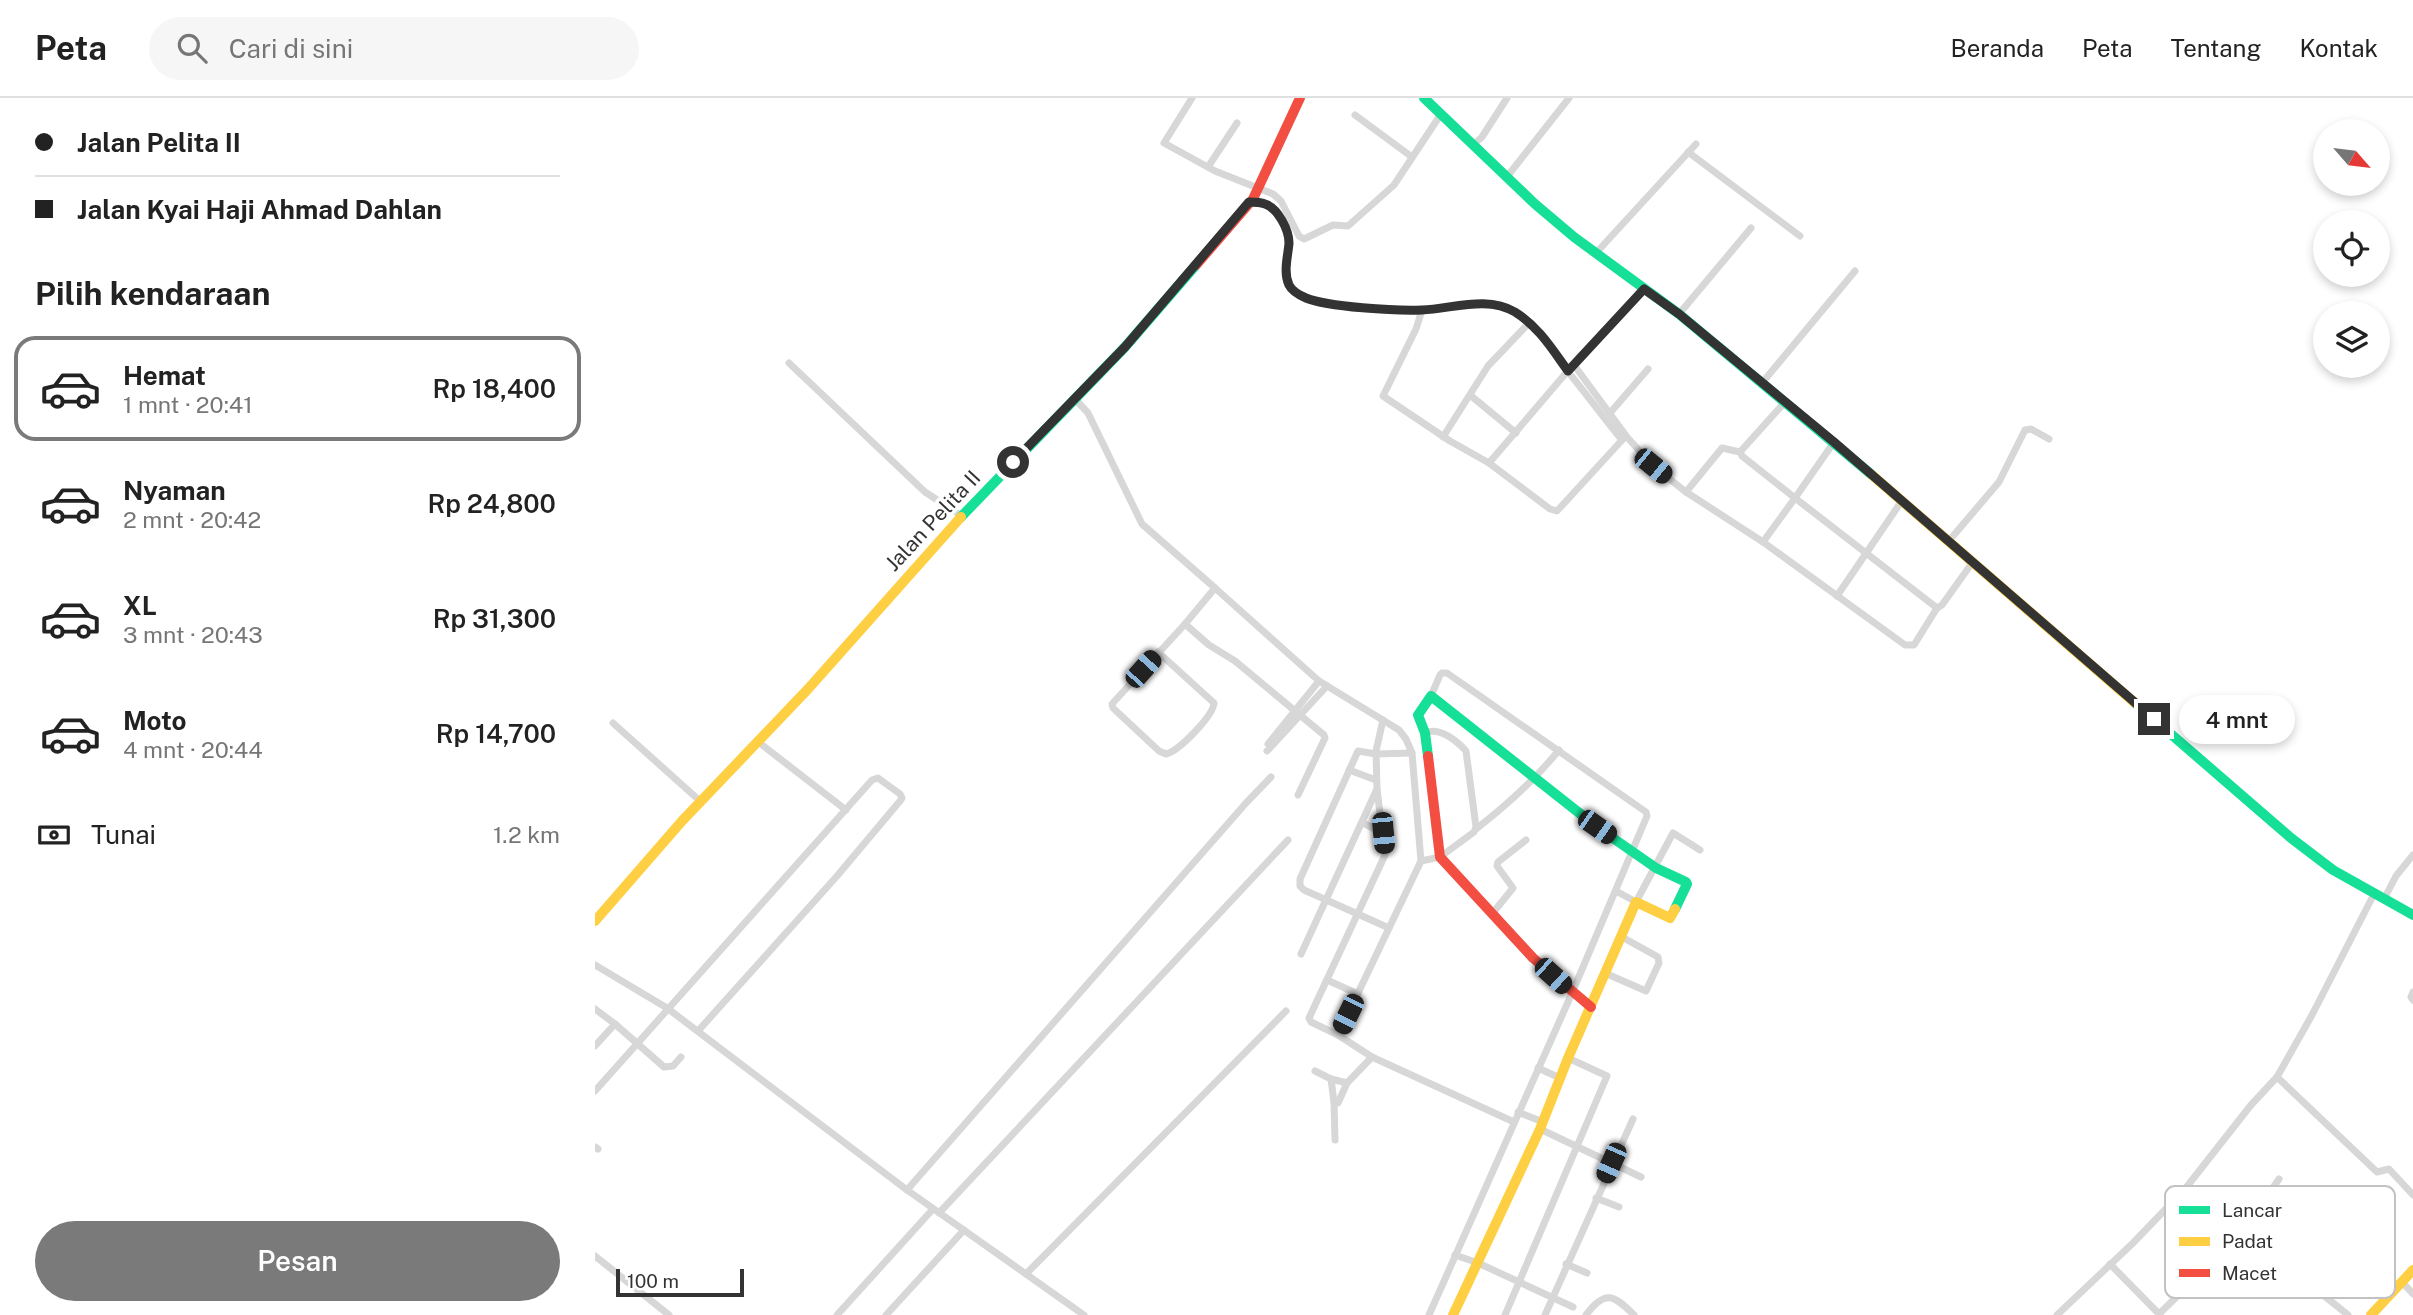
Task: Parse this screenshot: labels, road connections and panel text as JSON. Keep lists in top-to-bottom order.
{
  "streets": {
    "street": ["Jalan Pelita II"]
  },
  "legend": ["Lancar", "Padat", "Macet"],
  "scale_bar": "100 m",
  "north": "bottom right",
  "page": {
    "header": "Peta",
    "search": "Cari di sini",
    "nav": [
      "Beranda",
      "Peta",
      "Tentang",
      "Kontak"
    ],
    "banner": ["Jalan Pelita II", "Jalan Kyai Haji Ahmad Dahlan"],
    "heading": "Pilih kendaraan",
    "list": [
      {
        "name": "Hemat",
        "note": "1 mnt · 20:41",
        "value": "Rp 18,400"
      },
      {
        "name": "Nyaman",
        "note": "2 mnt · 20:42",
        "value": "Rp 24,800"
      },
      {
        "name": "XL",
        "note": "3 mnt · 20:43",
        "value": "Rp 31,300"
      },
      {
        "name": "Moto",
        "note": "4 mnt · 20:44",
        "value": "Rp 14,700"
      }
    ],
    "bubble": "4 mnt",
    "pay": ["Tunai", "1.2 km"],
    "buttons": "Pesan",
    "scale": "100 m"
  }
}
